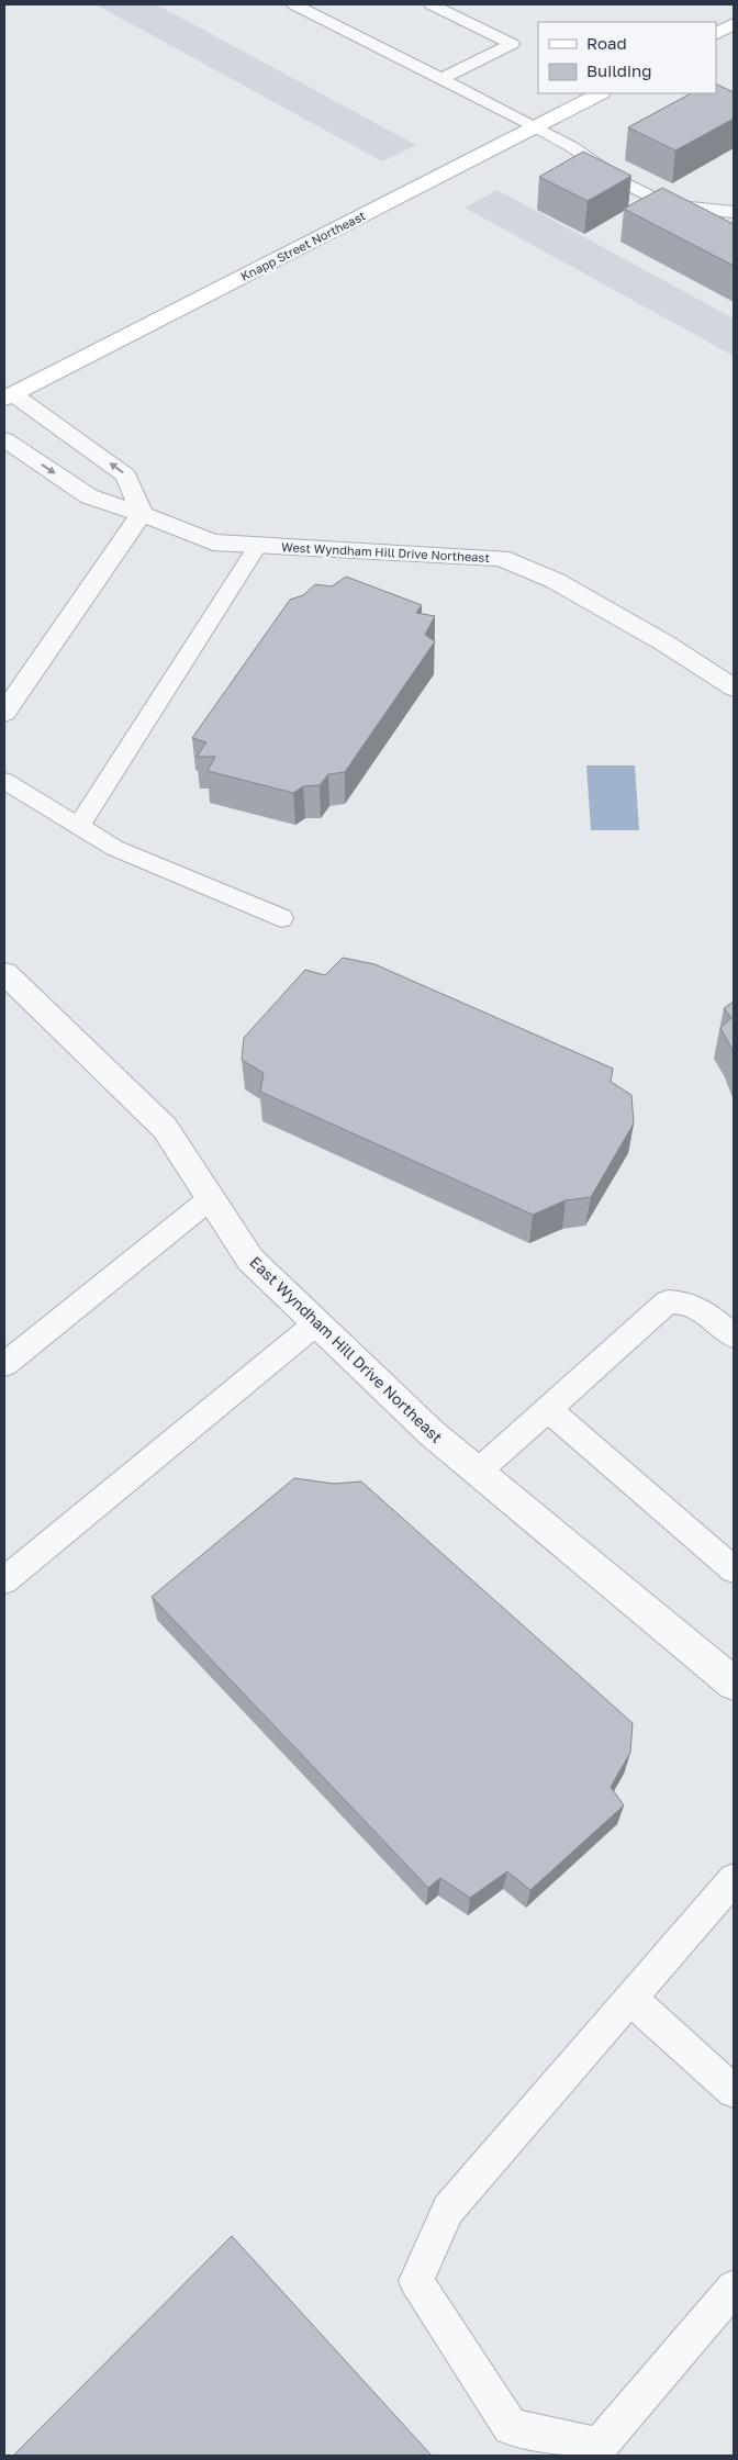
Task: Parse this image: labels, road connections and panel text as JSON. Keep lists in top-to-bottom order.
{
  "streets": {
    "main road": ["Knapp Street Northeast"],
    "street": ["West Wyndham Hill Drive Northeast", "East Wyndham Hill Drive Northeast"]
  },
  "legend": ["Road", "Building"]
}
